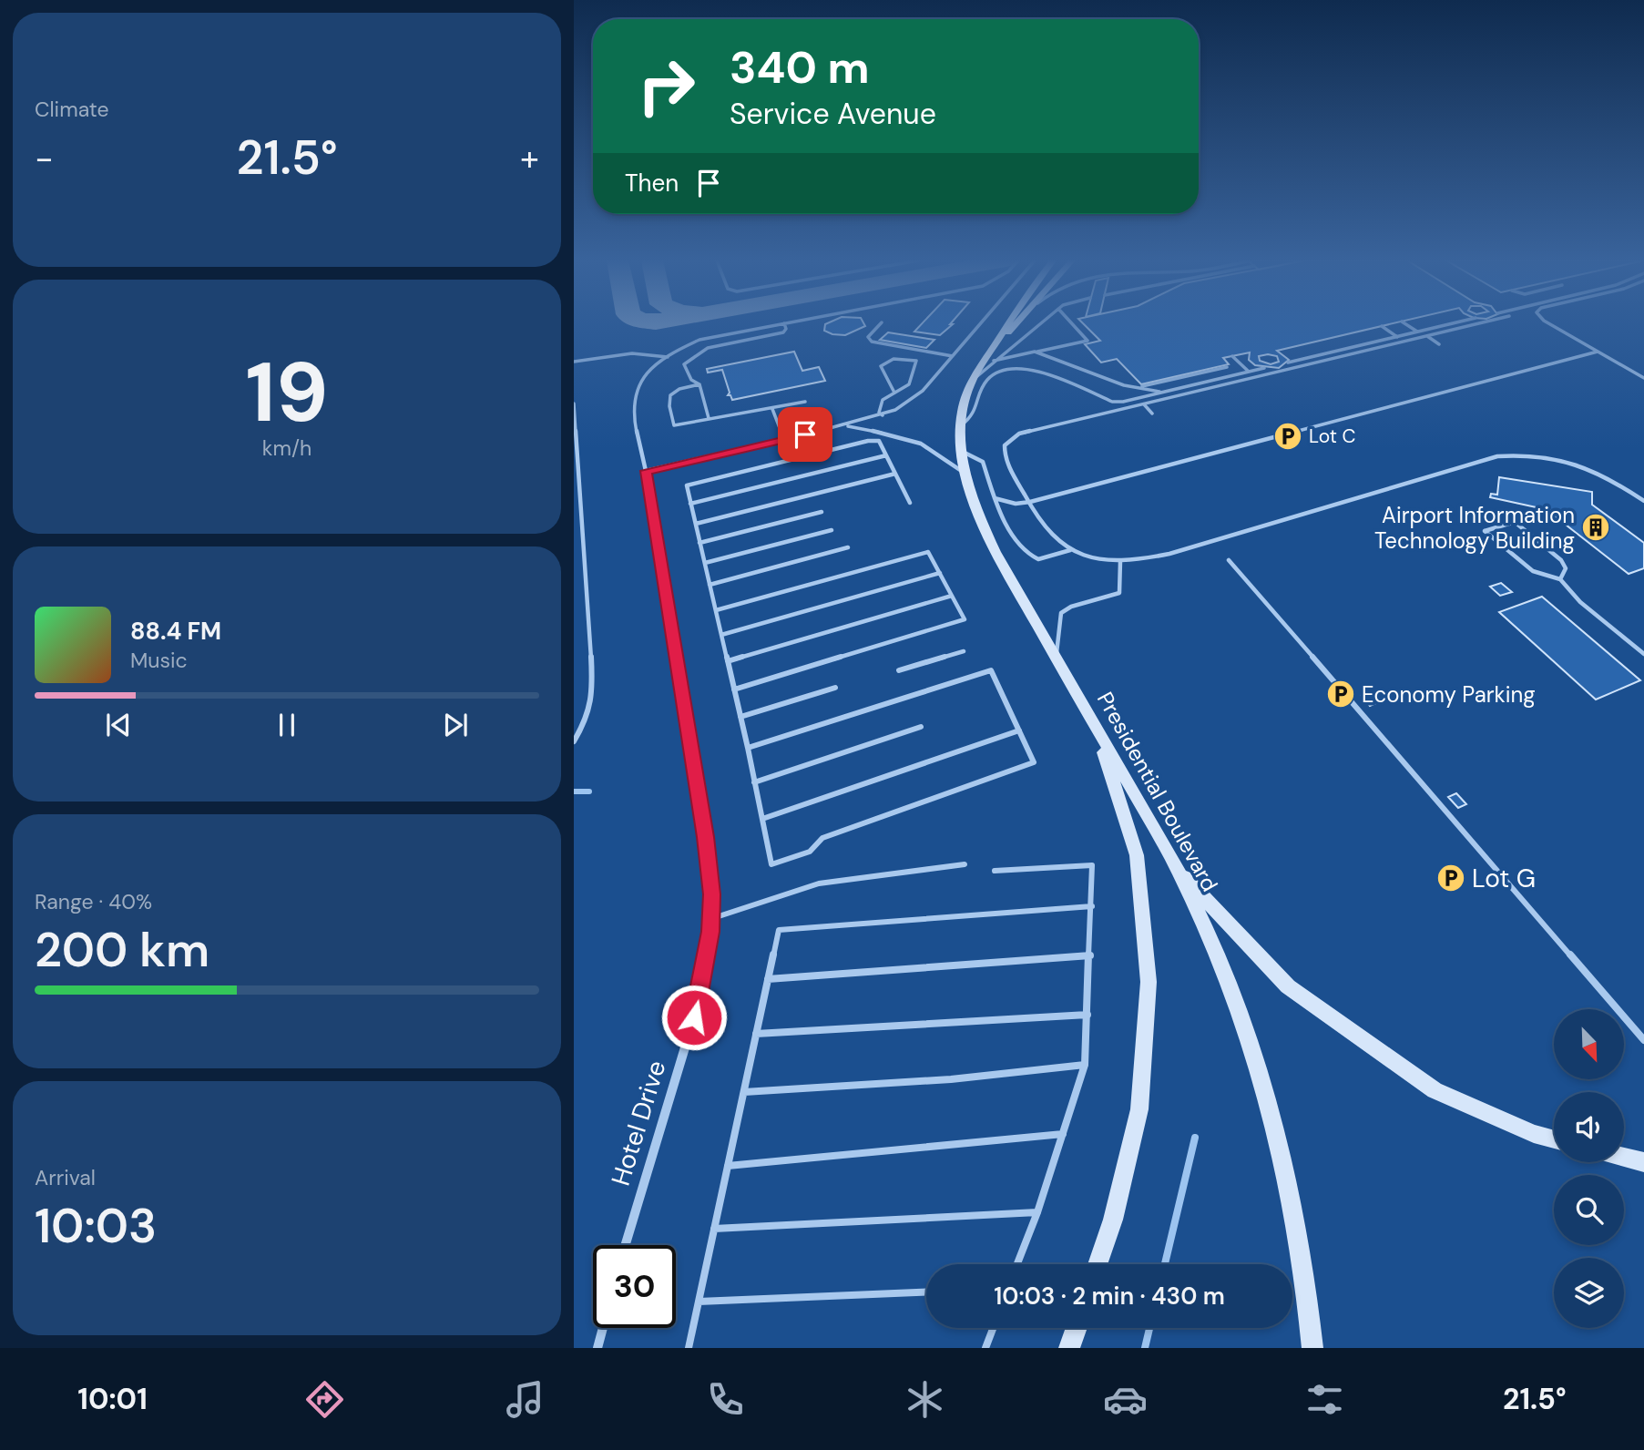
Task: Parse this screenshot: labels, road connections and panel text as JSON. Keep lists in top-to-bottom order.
{
  "streets": {
    "main road": ["Presidential Boulevard"],
    "street": ["Hotel Drive"]
  },
  "places": {
    "parking": ["Lot C", "Economy Parking", "Lot G"],
    "building": ["Airport Information Technology Building"]
  },
  "north": "bottom right",
  "page": {
    "tile": [
      "Climate",
      ["19", "km/h"],
      ["Range · 40%", "200 km"],
      ["Arrival", "10:03"]
    ],
    "turn": ["340 m", "Service Avenue"],
    "heat": ["−", "21.5°", "+"],
    "then": "Then",
    "song": ["88.4 FM", "Music"],
    "limit": "30",
    "trip": "10:03 · 2 min · 430 m",
    "tabs": ["10:01", "21.5°"]
  }
}
